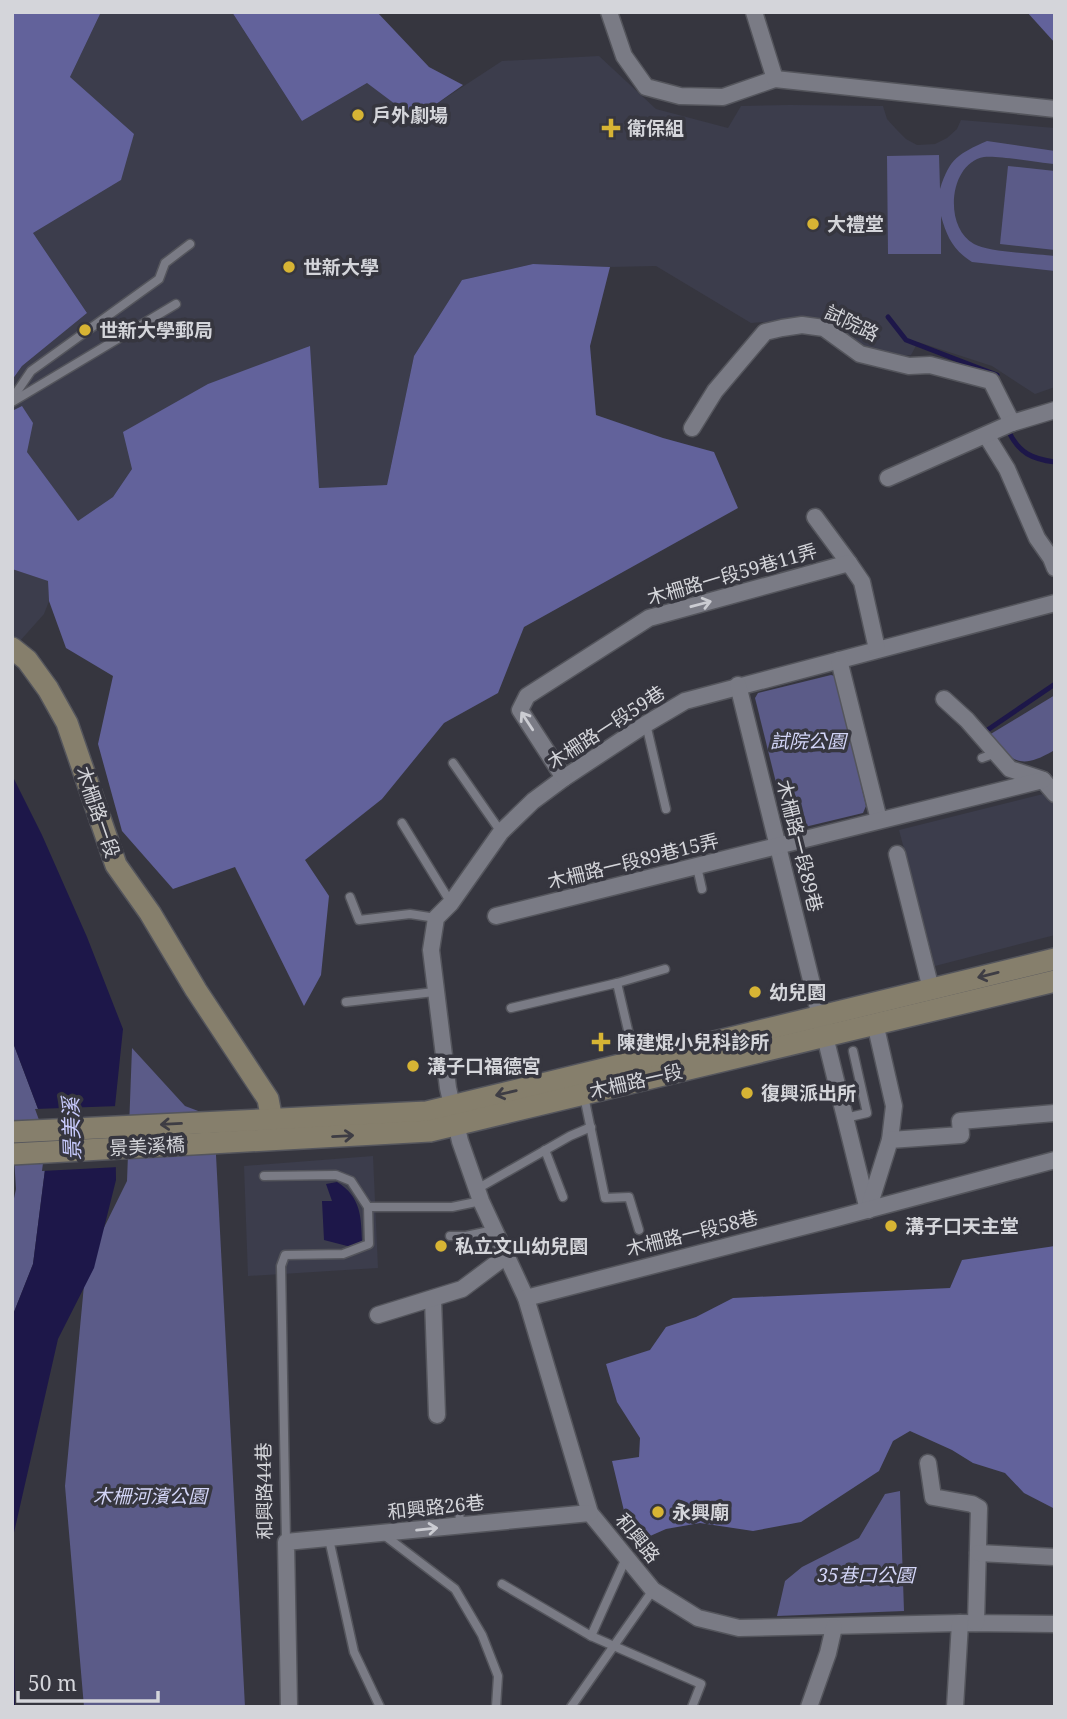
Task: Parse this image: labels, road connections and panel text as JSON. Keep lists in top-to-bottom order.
{
  "streets": {
    "main road": ["木柵路一段", "景美溪橋"],
    "street": [
      "試院路",
      "木柵路一段59巷11弄",
      "木柵路一段59巷",
      "木柵路一段89巷",
      "木柵路一段89巷15弄",
      "木柵路一段58巷",
      "和興路44巷",
      "和興路26巷",
      "和興路"
    ]
  },
  "crossings": [
    ["木柵路一段59巷11弄", "木柵路一段59巷"],
    ["木柵路一段59巷", "木柵路一段89巷"],
    ["木柵路一段", "木柵路一段89巷"],
    ["木柵路一段", "和興路"],
    ["木柵路一段89巷", "木柵路一段89巷15弄"],
    ["木柵路一段58巷", "和興路"],
    ["和興路44巷", "和興路26巷"],
    ["和興路26巷", "和興路"]
  ],
  "water": ["景美溪"],
  "parks": ["試院公園", "木柵河濱公園", "35巷口公園"],
  "places": {
    "other": [
      "戶外劇場",
      "大禮堂",
      "世新大學",
      "世新大學郵局",
      "幼兒園",
      "溝子口福德宮",
      "復興派出所",
      "溝子口天主堂",
      "私立文山幼兒園",
      "永興廟"
    ],
    "health": ["衛保組", "陳建焜小兒科診所"]
  },
  "scale_bar": "50 m"
}
